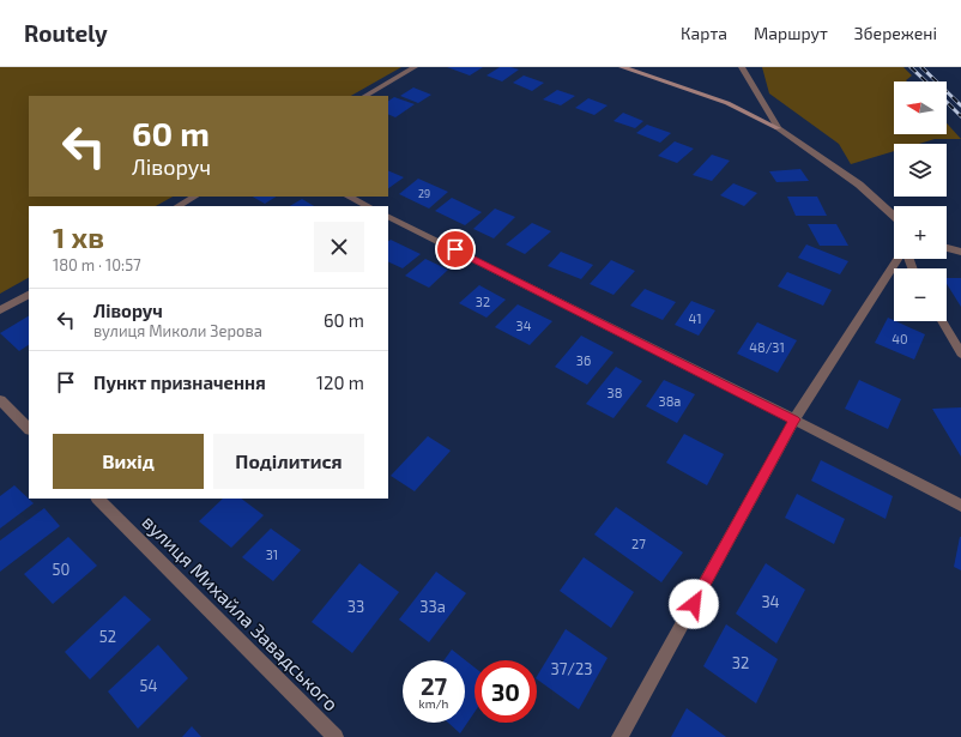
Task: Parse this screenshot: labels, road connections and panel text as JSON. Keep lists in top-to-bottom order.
{
  "streets": {
    "street": ["вулиця Михайла Завадського"]
  },
  "house_numbers": [
    "29",
    "32",
    "41",
    "34",
    "40",
    "48/31",
    "36",
    "38",
    "38а",
    "27",
    "31",
    "50",
    "34",
    "33",
    "33а",
    "52",
    "32",
    "37/23",
    "54"
  ],
  "north": "left",
  "page": {
    "header": "Routely",
    "nav": ["Карта", "Маршрут", "Збережені"],
    "map_buttons": ["+", "−"],
    "turn": ["60 m", "Ліворуч"],
    "heading": ["1 хв", "180 m · 10:57"],
    "list": [
      {
        "name": "Ліворуч",
        "note": "вулиця Миколи Зерова",
        "value": "60 m"
      },
      {
        "name": "Пункт призначення",
        "value": "120 m"
      }
    ],
    "buttons": ["Вихід", "Поділитися"],
    "speed": "27 km/h",
    "limit": "30"
  }
}
